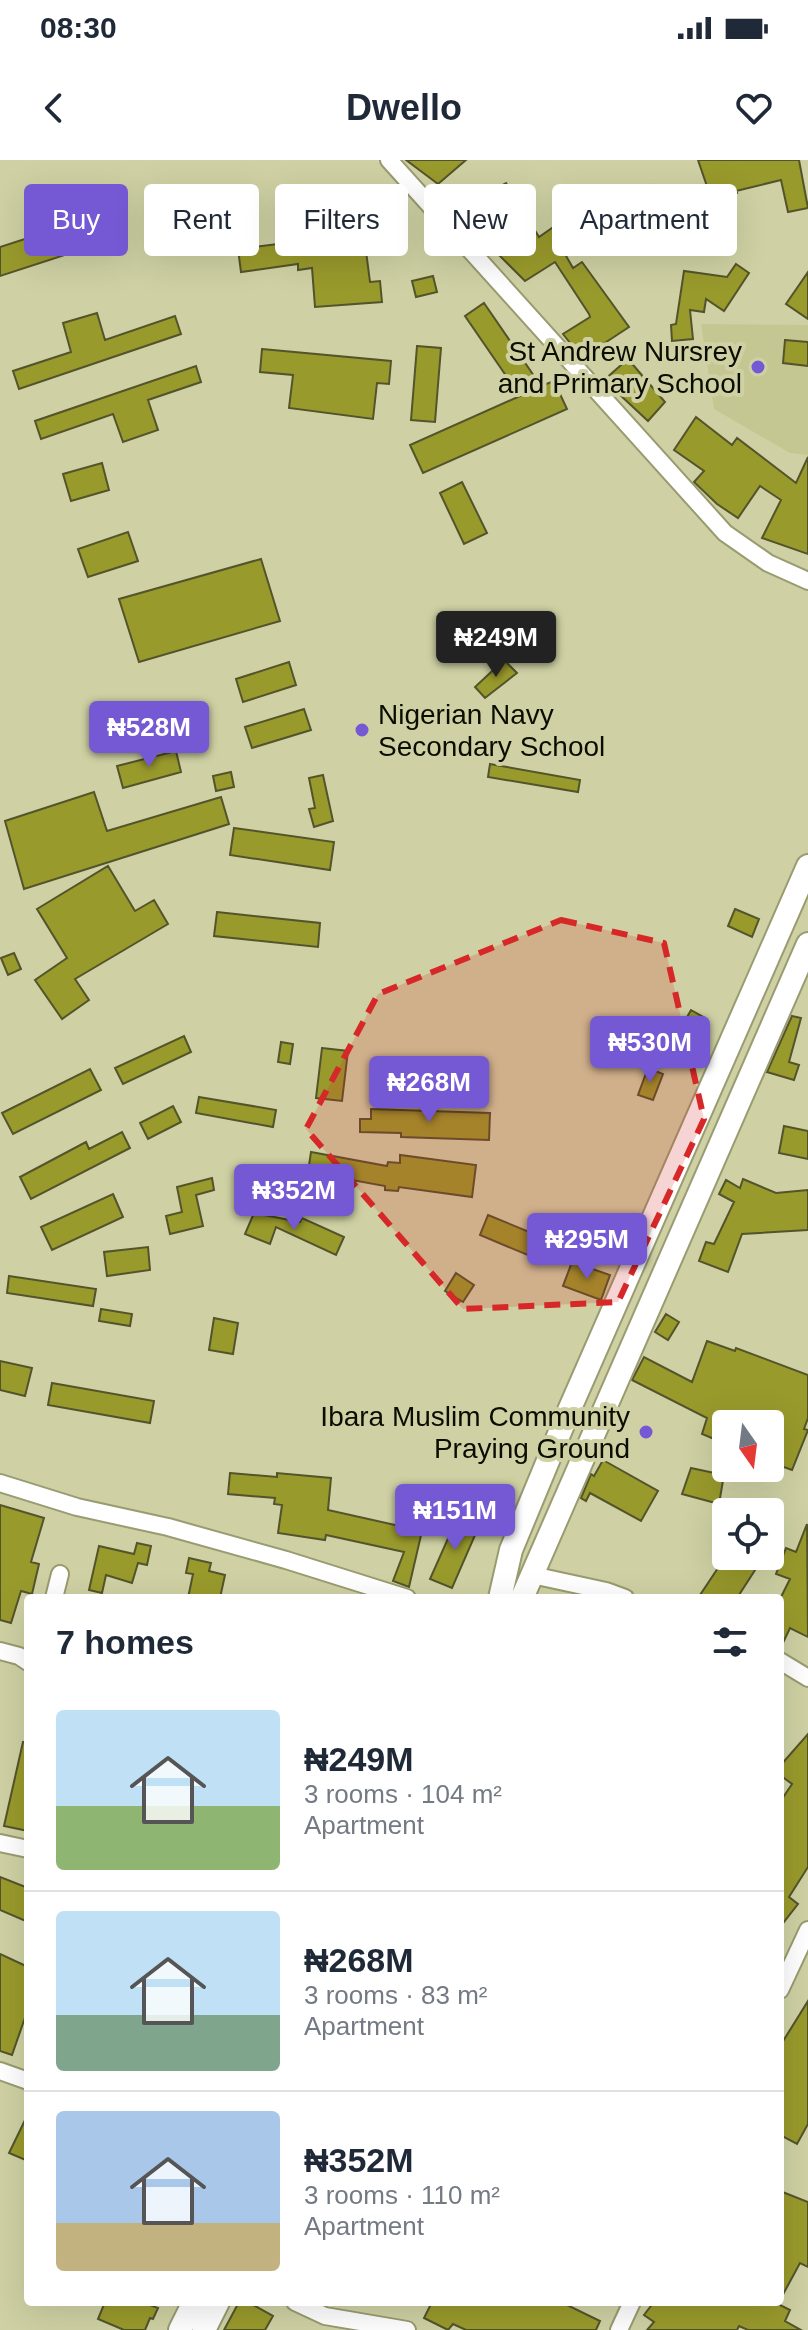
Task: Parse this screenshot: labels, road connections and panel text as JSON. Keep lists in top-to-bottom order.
{
  "places": ["St Andrew Nursrey and Primary School", "Nigerian Navy Secondary School", "Ibara Muslim Community Praying Ground"],
  "north": "bottom",
  "page": {
    "status": "08:30",
    "header": "Dwello",
    "chip": [
      "Buy",
      "Rent",
      "Filters",
      "New",
      "Apartment"
    ],
    "price": [
      "₦249M",
      "₦528M",
      "₦530M",
      "₦268M",
      "₦352M",
      "₦295M",
      "₦151M"
    ],
    "heading": "7 homes",
    "list": [
      {
        "name": "₦249M",
        "note": "3 rooms · 104 m² · Apartment"
      },
      {
        "name": "₦268M",
        "note": "3 rooms · 83 m² · Apartment"
      },
      {
        "name": "₦352M",
        "note": "3 rooms · 110 m² · Apartment"
      }
    ]
  }
}
